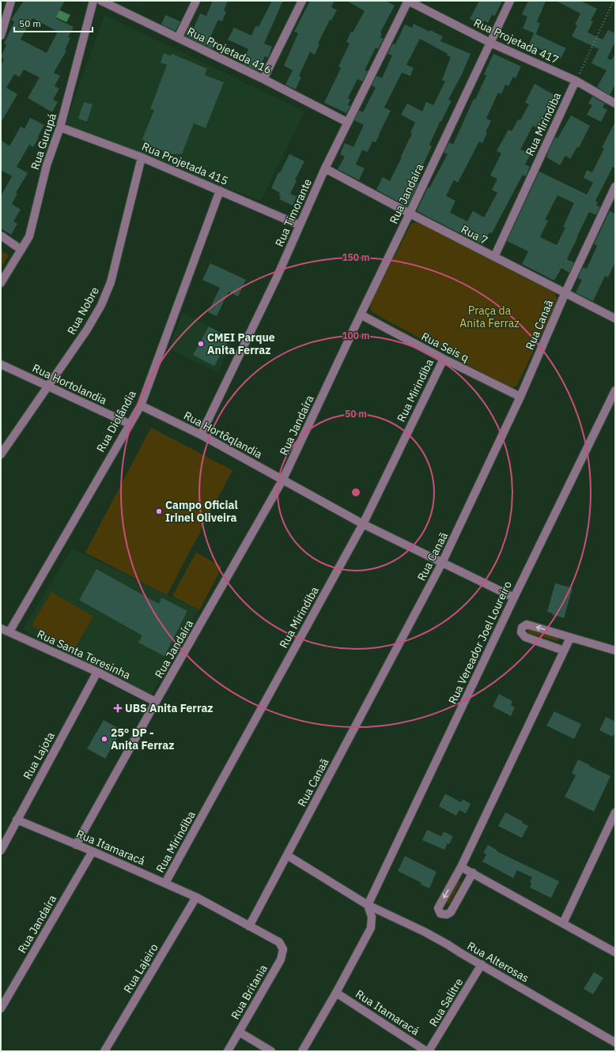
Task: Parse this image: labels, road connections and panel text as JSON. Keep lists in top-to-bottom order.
{
  "streets": {
    "street": [
      "Rua Projetada 417",
      "Rua Projetada 416",
      "Rua Mirindiba",
      "Rua Gurupá",
      "Rua Projetada 415",
      "Rua Jandaíra",
      "Rua Timorante",
      "Rua 7",
      "Rua Nobre",
      "Rua Canaã",
      "Rua Seis q",
      "Rua Hortolandia",
      "Rua Diolândia",
      "Rua Hortôqlandia",
      "Rua Vereador Joel Loureiro",
      "Rua Santa Teresinha",
      "Rua Lajota",
      "Rua Itamaracá",
      "Rua Alterosas",
      "Rua Lajeiro",
      "Rua Britania",
      "Rua Salitre"
    ]
  },
  "crossings": [
    ["Rua Projetada 417", "Rua Mirindiba"],
    ["Rua Projetada 417", "Rua Jandaíra"],
    ["Rua Projetada 417", "Rua Timorante"],
    ["Rua Projetada 416", "Rua Timorante"],
    ["Rua Mirindiba", "Rua 7"],
    ["Rua Mirindiba", "Rua Seis q"],
    ["Rua Mirindiba", "Rua Hortôqlandia"],
    ["Rua Mirindiba", "Rua Itamaracá"],
    ["Rua Gurupá", "Rua Projetada 415"],
    ["Rua Projetada 415", "Rua Timorante"],
    ["Rua Projetada 415", "Rua Nobre"],
    ["Rua Projetada 415", "Rua Diolândia"],
    ["Rua Jandaíra", "Rua 7"],
    ["Rua Jandaíra", "Rua Seis q"],
    ["Rua Jandaíra", "Rua Hortôqlandia"],
    ["Rua Jandaíra", "Rua Santa Teresinha"],
    ["Rua Jandaíra", "Rua Itamaracá"],
    ["Rua Timorante", "Rua 7"],
    ["Rua Timorante", "Rua Hortôqlandia"],
    ["Rua 7", "Rua Canaã"],
    ["Rua Nobre", "Rua Hortolandia"],
    ["Rua Canaã", "Rua Seis q"],
    ["Rua Canaã", "Rua Hortôqlandia"],
    ["Rua Canaã", "Rua Itamaracá"],
    ["Rua Hortolandia", "Rua Diolândia"],
    ["Rua Diolândia", "Rua Hortôqlandia"],
    ["Rua Diolândia", "Rua Santa Teresinha"],
    ["Rua Hortôqlandia", "Rua Vereador Joel Loureiro"],
    ["Rua Vereador Joel Loureiro", "Rua Alterosas"],
    ["Rua Santa Teresinha", "Rua Lajota"],
    ["Rua Lajota", "Rua Itamaracá"],
    ["Rua Itamaracá", "Rua Lajeiro"],
    ["Rua Itamaracá", "Rua Britania"],
    ["Rua Itamaracá", "Rua Salitre"],
    ["Rua Alterosas", "Rua Salitre"]
  ],
  "parks": ["Praça da Anita Ferraz"],
  "places": {
    "other": ["CMEI Parque Anita Ferraz", "Campo Oficial Irinel Oliveira", "25° DP - Anita Ferraz"],
    "health": ["UBS Anita Ferraz"]
  },
  "scale_bar": "50 m",
  "rings": ["150 m", "100 m", "50 m"]
}
